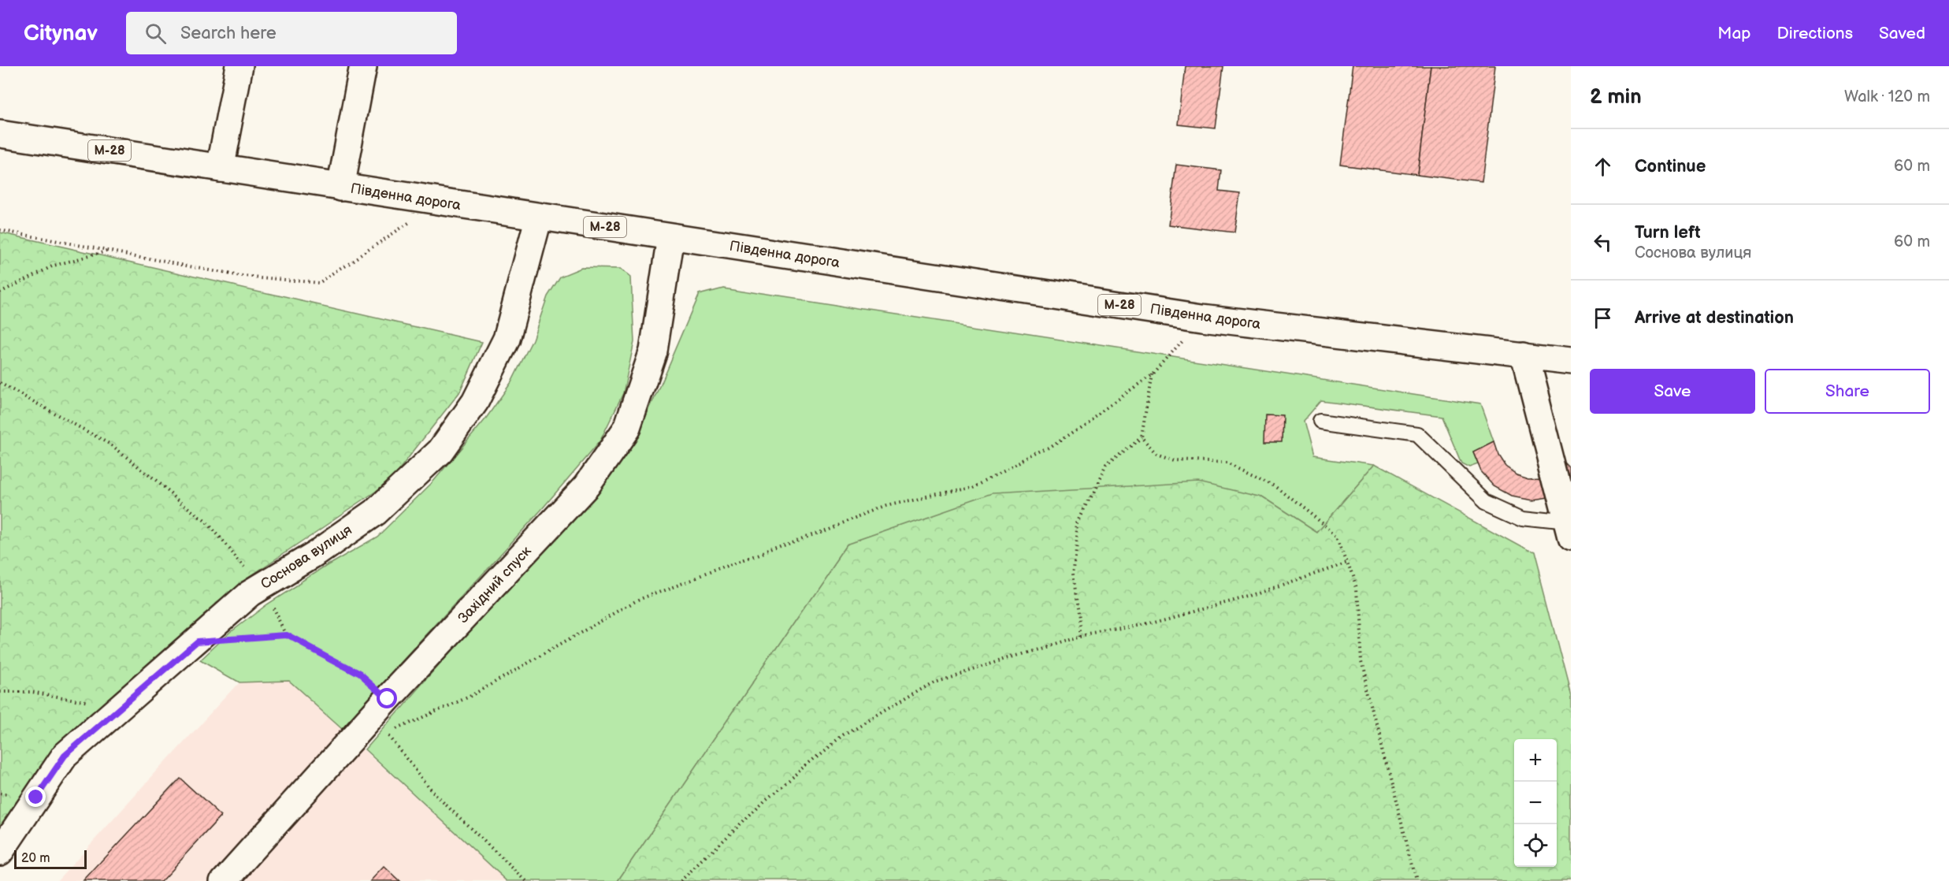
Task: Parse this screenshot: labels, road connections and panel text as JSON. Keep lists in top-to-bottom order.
{
  "streets": {
    "main road": [
      "М-28",
      "Південна дорога",
      "Соснова вулиця",
      "Західний спуск"
    ]
  },
  "crossings": [
    ["Південна дорога", "Соснова вулиця"],
    ["Південна дорога", "Західний спуск"]
  ],
  "scale_bar": "20 m",
  "page": {
    "header": "Citynav",
    "search": "Search here",
    "nav": ["Map", "Directions", "Saved"],
    "heading": ["2 min", "Walk · 120 m"],
    "list": [
      ["Continue", "60 m"],
      ["Turn left", "Соснова вулиця", "60 m"],
      "Arrive at destination"
    ],
    "buttons": ["Save", "Share"],
    "map_buttons": ["+", "−"],
    "scale": "20 m"
  }
}
